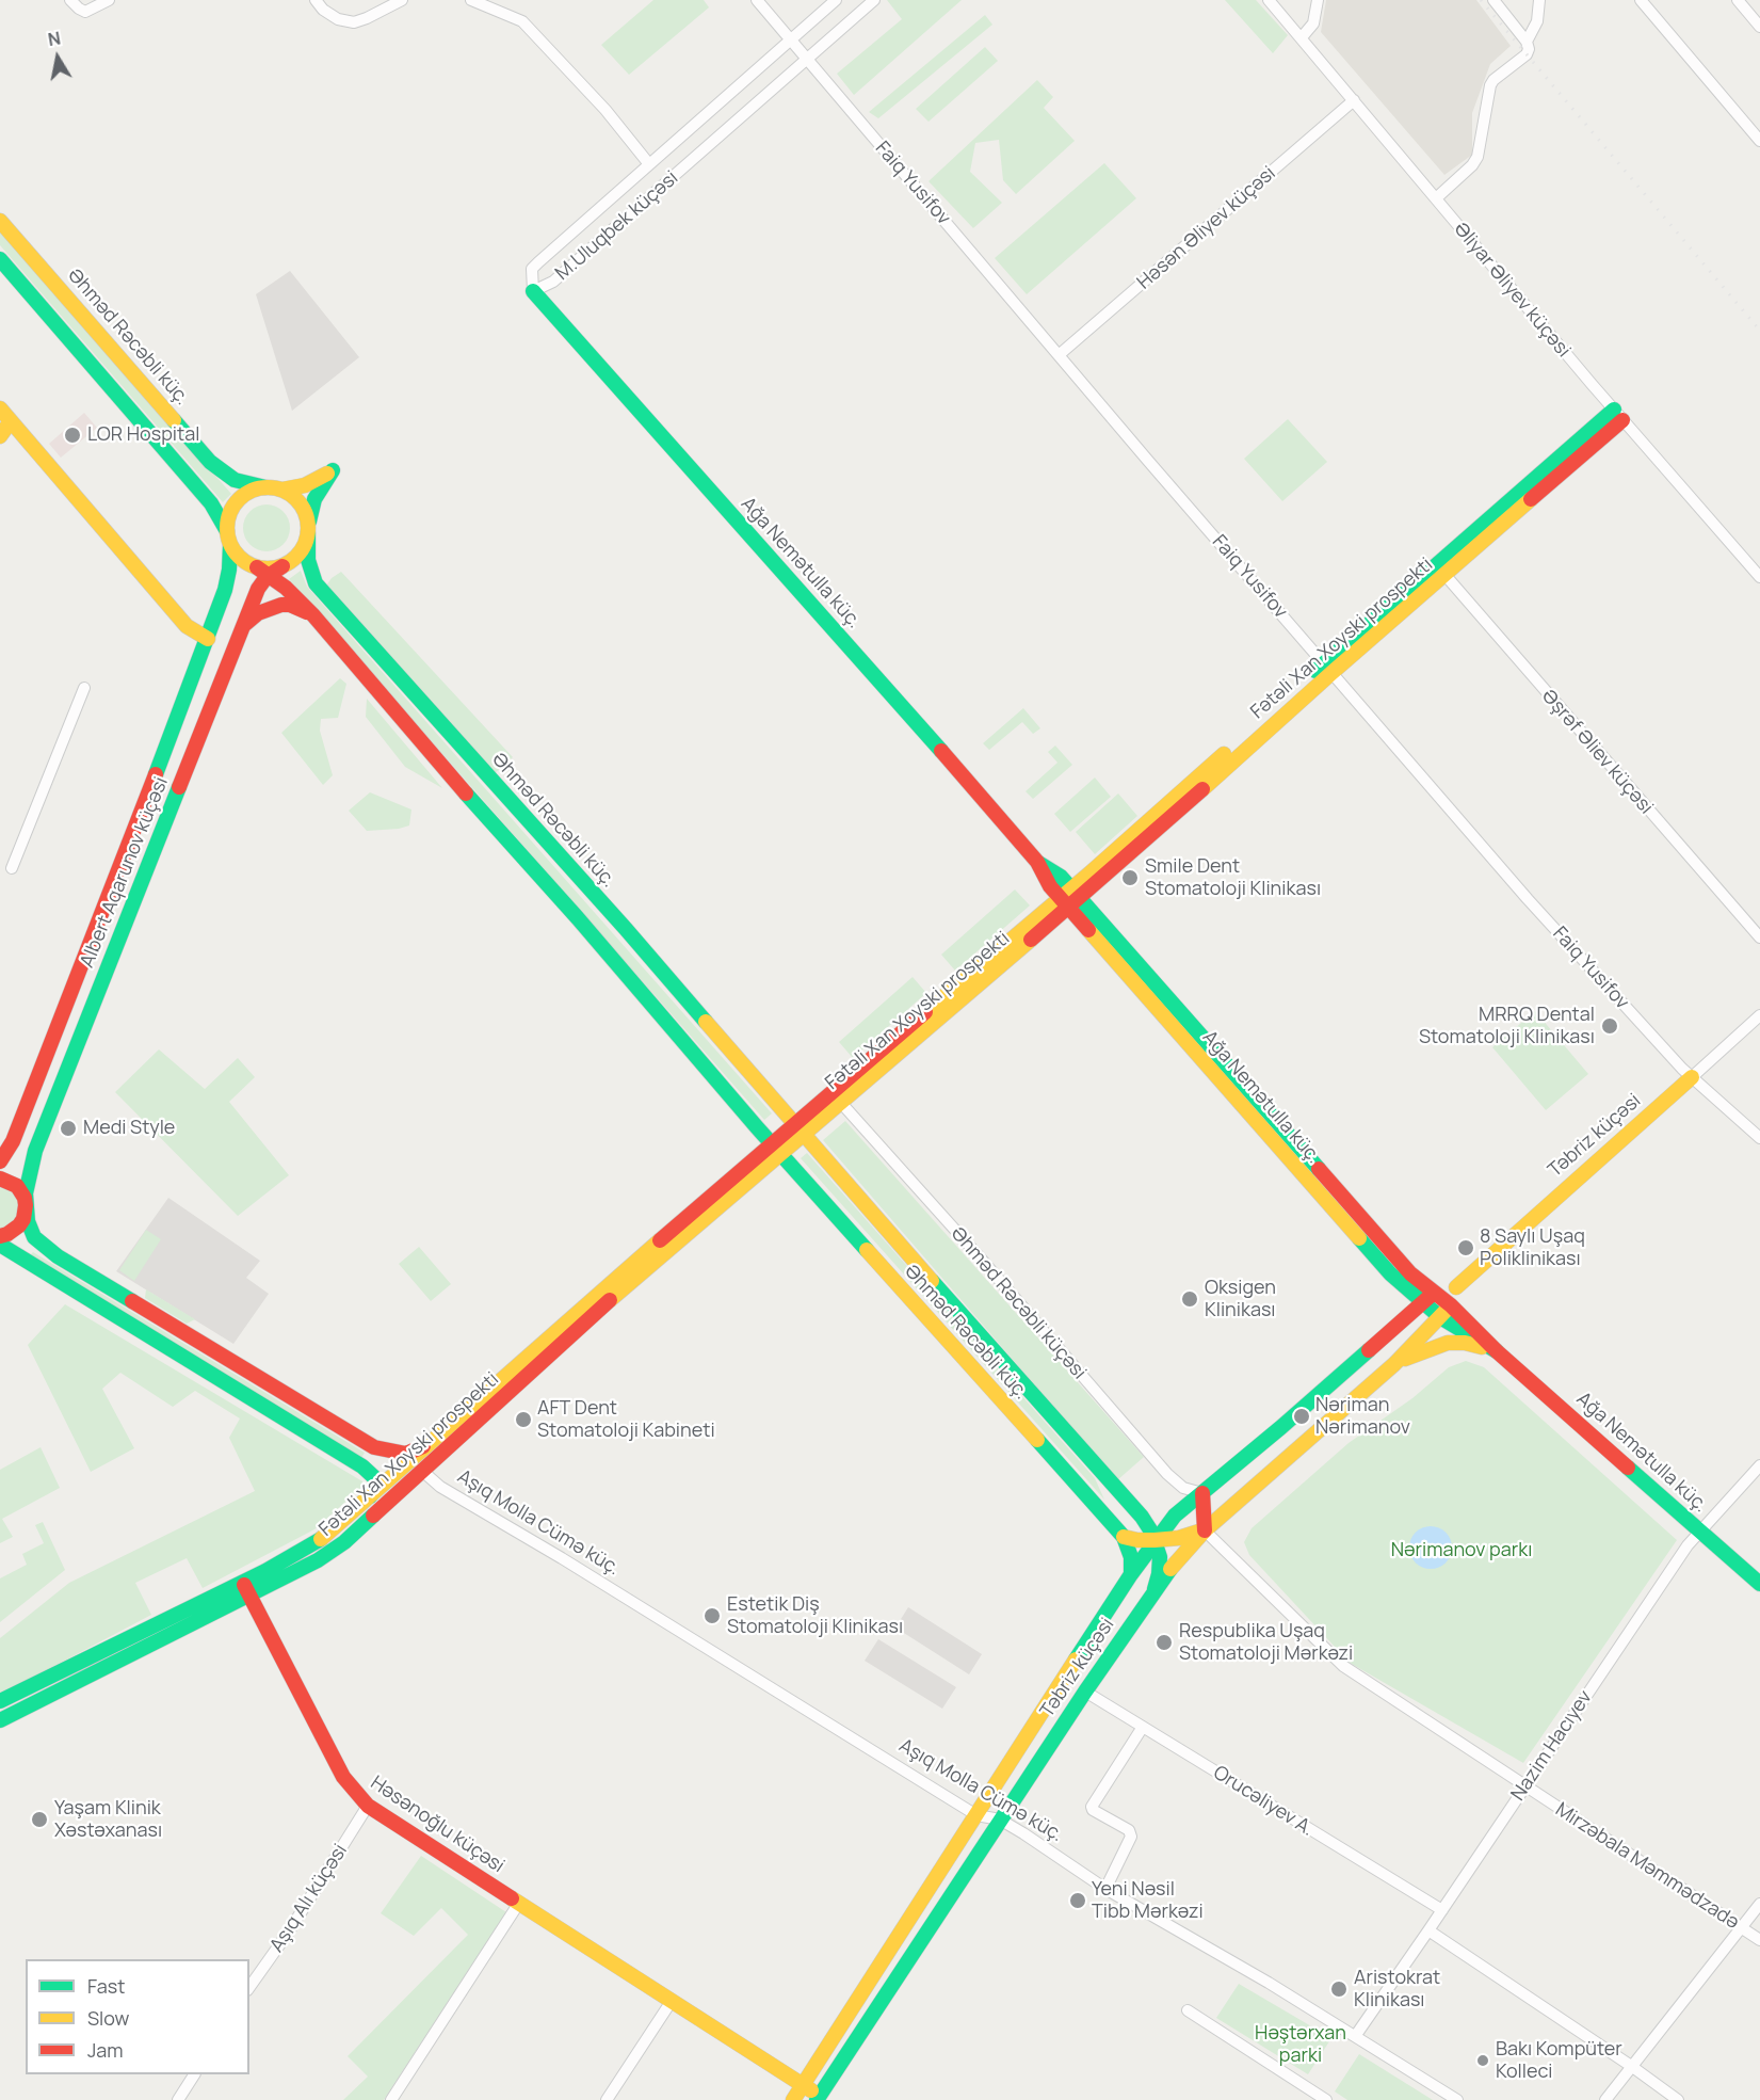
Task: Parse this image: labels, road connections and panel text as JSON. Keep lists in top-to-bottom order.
{
  "streets": {
    "main road": [
      "Əhməd Rəcəbli küç.",
      "Ağa Nemətulla küç.",
      "Fətəli Xan Xoyski prospekti",
      "Albert Aqarunov küçəsi",
      "Təbriz küçəsi",
      "Həsənoğlu küçəsi"
    ],
    "street": [
      "Faiq Yusifov",
      "M.Uluqbek küçəsi",
      "Həsən Əliyev küçəsi",
      "Əliyar Əliyev küçəsi",
      "Əşrəf Əliev küçəsi",
      "Əhməd Rəcəbli küçəsi",
      "Aşıq Molla Cümə küç.",
      "Nazim Hacıyev",
      "Orucəliyev A.",
      "Mirzəbala Məmmədzadə",
      "Aşıq Alı küçəsi"
    ]
  },
  "crossings": [
    ["Faiq Yusifov", "M.Uluqbek küçəsi"],
    ["Faiq Yusifov", "Həsən Əliyev küçəsi"],
    ["Faiq Yusifov", "Fətəli Xan Xoyski prospekti"],
    ["Faiq Yusifov", "Təbriz küçəsi"],
    ["M.Uluqbek küçəsi", "Ağa Nemətulla küç."],
    ["Həsən Əliyev küçəsi", "Əliyar Əliyev küçəsi"],
    ["Əliyar Əliyev küçəsi", "Fətəli Xan Xoyski prospekti"],
    ["Əhməd Rəcəbli küç.", "Fətəli Xan Xoyski prospekti"],
    ["Əhməd Rəcəbli küç.", "Albert Aqarunov küçəsi"],
    ["Əhməd Rəcəbli küç.", "Təbriz küçəsi"],
    ["Ağa Nemətulla küç.", "Fətəli Xan Xoyski prospekti"],
    ["Ağa Nemətulla küç.", "Təbriz küçəsi"],
    ["Ağa Nemətulla küç.", "Nazim Hacıyev"],
    ["Fətəli Xan Xoyski prospekti", "Əşrəf Əliev küçəsi"],
    ["Fətəli Xan Xoyski prospekti", "Əhməd Rəcəbli küçəsi"],
    ["Fətəli Xan Xoyski prospekti", "Aşıq Molla Cümə küç."],
    ["Fətəli Xan Xoyski prospekti", "Həsənoğlu küçəsi"],
    ["Təbriz küçəsi", "Aşıq Molla Cümə küç."],
    ["Təbriz küçəsi", "Orucəliyev A."],
    ["Təbriz küçəsi", "Mirzəbala Məmmədzadə"],
    ["Aşıq Molla Cümə küç.", "Nazim Hacıyev"],
    ["Nazim Hacıyev", "Orucəliyev A."],
    ["Nazim Hacıyev", "Mirzəbala Məmmədzadə"],
    ["Həsənoğlu küçəsi", "Aşıq Alı küçəsi"]
  ],
  "parks": ["Nərimanov parkı", "Həştərxan parki"],
  "places": [
    "LOR Hospital",
    "Smile Dent Stomatoloji Klinikası",
    "MRRQ Dental Stomatoloji Klinikası",
    "Medi Style",
    "8 Saylı Uşaq Poliklinikası",
    "Oksigen Klinikası",
    "Nəriman Nərimanov",
    "AFT Dent Stomatoloji Kabineti",
    "Estetik Diş Stomatoloji Klinikası",
    "Respublika Uşaq Stomatoloji Mərkəzi",
    "Yaşam Klinik Xəstəxanası",
    "Yeni Nəsil Tibb Mərkəzi",
    "Aristokrat Klinikası",
    "Bakı Kompüter Kolleci"
  ],
  "legend": ["Fast", "Slow", "Jam"],
  "north": "top"
}
